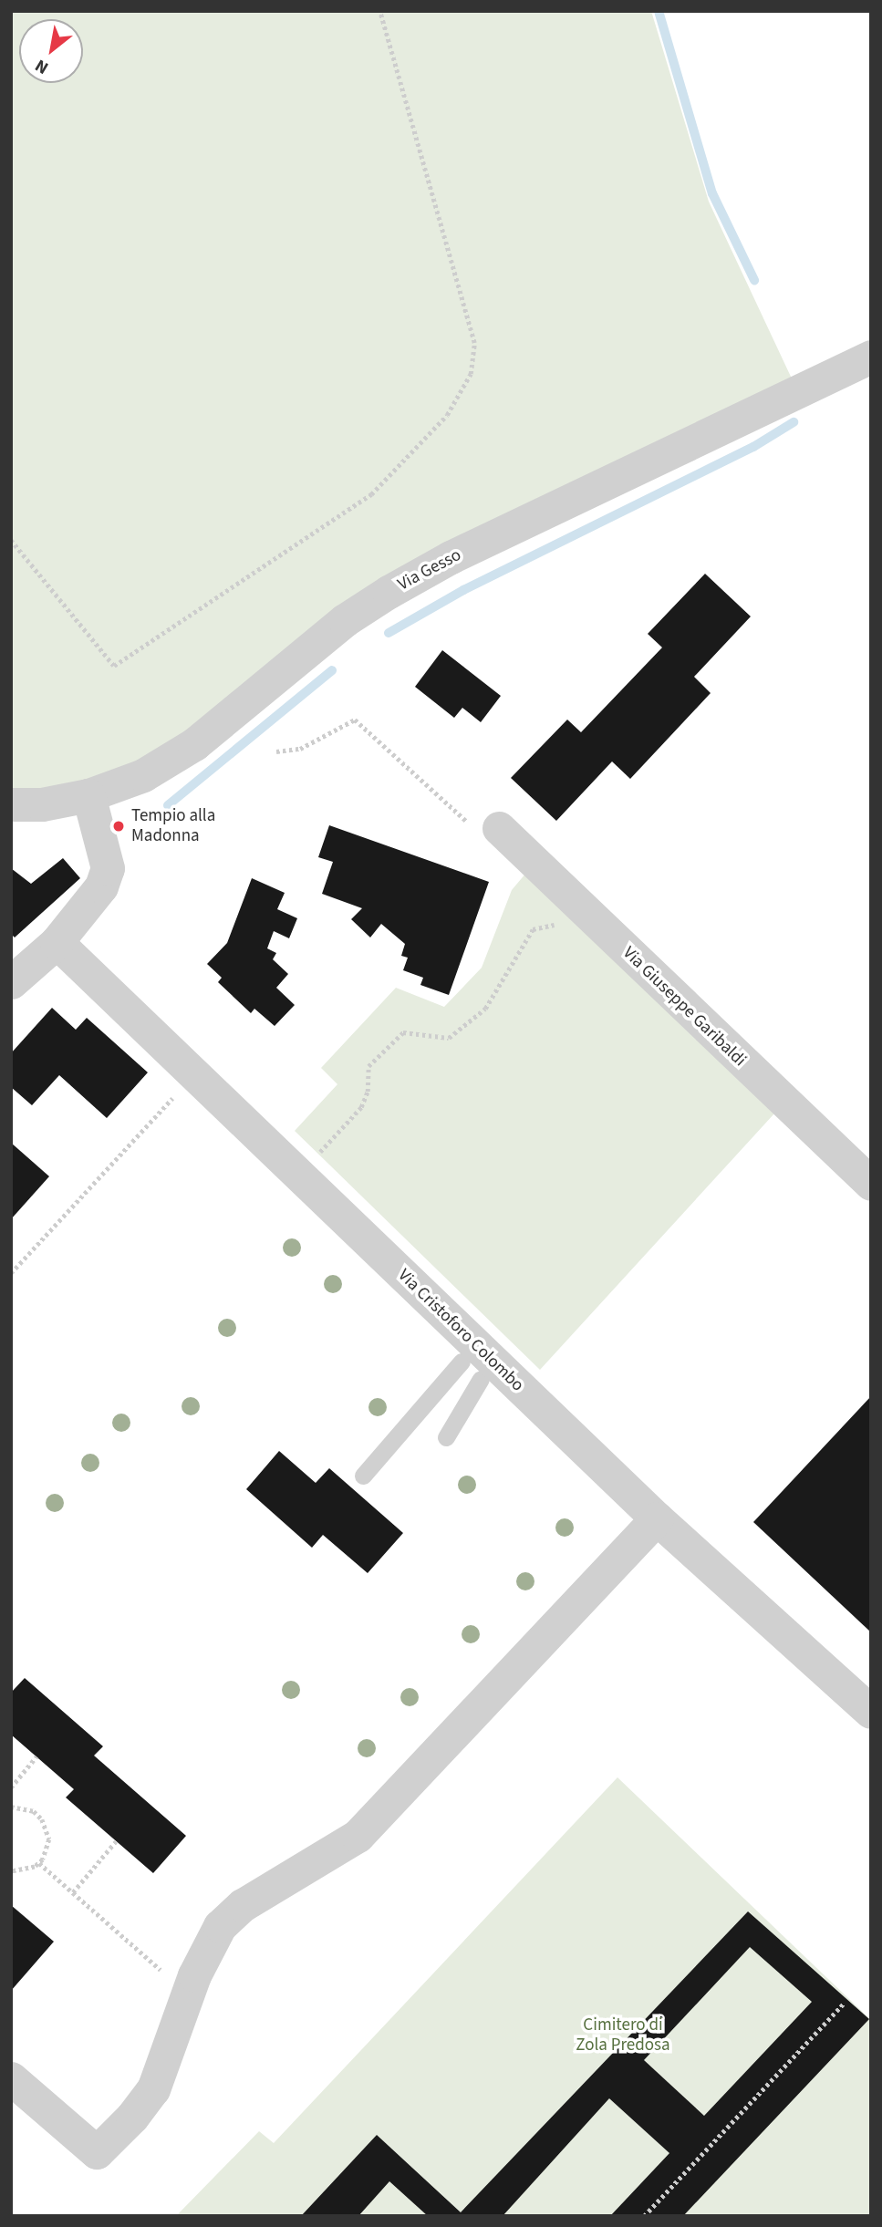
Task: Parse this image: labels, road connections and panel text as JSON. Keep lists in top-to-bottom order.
{
  "streets": {
    "street": ["Via Gesso", "Via Giuseppe Garibaldi", "Via Cristoforo Colombo"]
  },
  "parks": ["Cimitero di Zola Predosa"],
  "places": ["Tempio alla Madonna"],
  "north": "bottom left"
}
